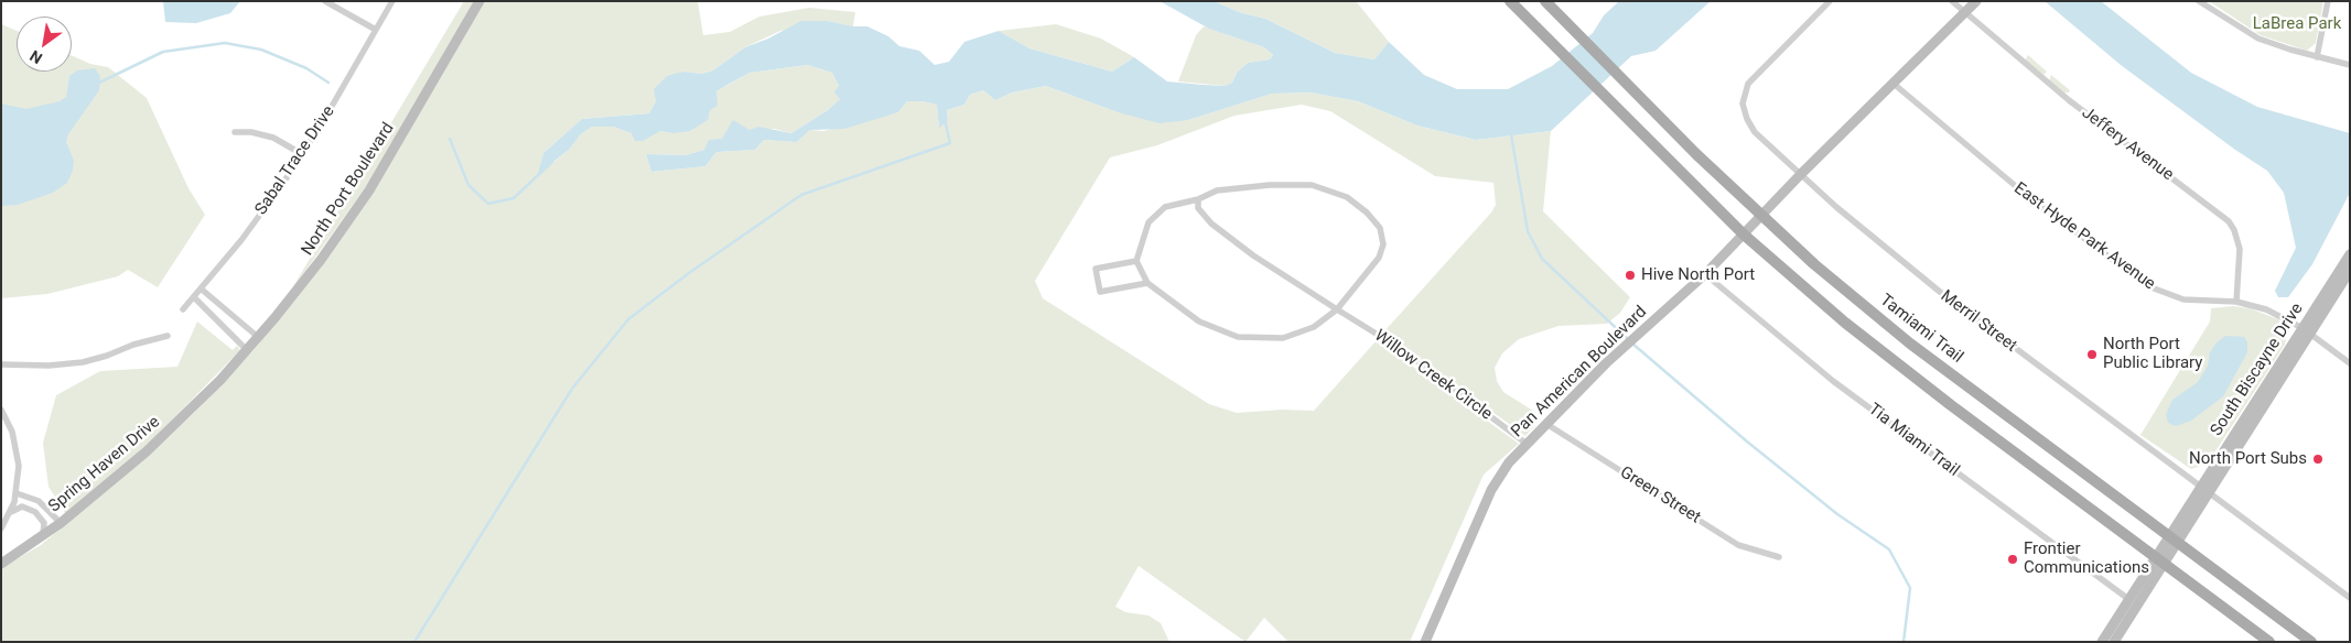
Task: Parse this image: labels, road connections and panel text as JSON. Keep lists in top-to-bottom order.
{
  "streets": {
    "main road": ["Tamiami Trail"],
    "street": [
      "Jeffery Avenue",
      "Sabal Trace Drive",
      "North Port Boulevard",
      "East Hyde Park Avenue",
      "Merril Street",
      "South Biscayne Drive",
      "Pan American Boulevard",
      "Willow Creek Circle",
      "Tia Miami Trail",
      "Spring Haven Drive",
      "Green Street"
    ]
  },
  "crossings": [
    ["Jeffery Avenue", "East Hyde Park Avenue"],
    ["Jeffery Avenue", "Pan American Boulevard"],
    ["North Port Boulevard", "Spring Haven Drive"],
    ["East Hyde Park Avenue", "South Biscayne Drive"],
    ["East Hyde Park Avenue", "Pan American Boulevard"],
    ["Merril Street", "South Biscayne Drive"],
    ["Merril Street", "Pan American Boulevard"],
    ["Tamiami Trail", "South Biscayne Drive"],
    ["Tamiami Trail", "Pan American Boulevard"],
    ["South Biscayne Drive", "Tia Miami Trail"],
    ["Pan American Boulevard", "Willow Creek Circle"],
    ["Pan American Boulevard", "Tia Miami Trail"],
    ["Pan American Boulevard", "Green Street"]
  ],
  "parks": ["LaBrea Park"],
  "places": [
    "Hive North Port",
    "North Port Public Library",
    "North Port Subs",
    "Frontier Communications"
  ],
  "north": "bottom left"
}
